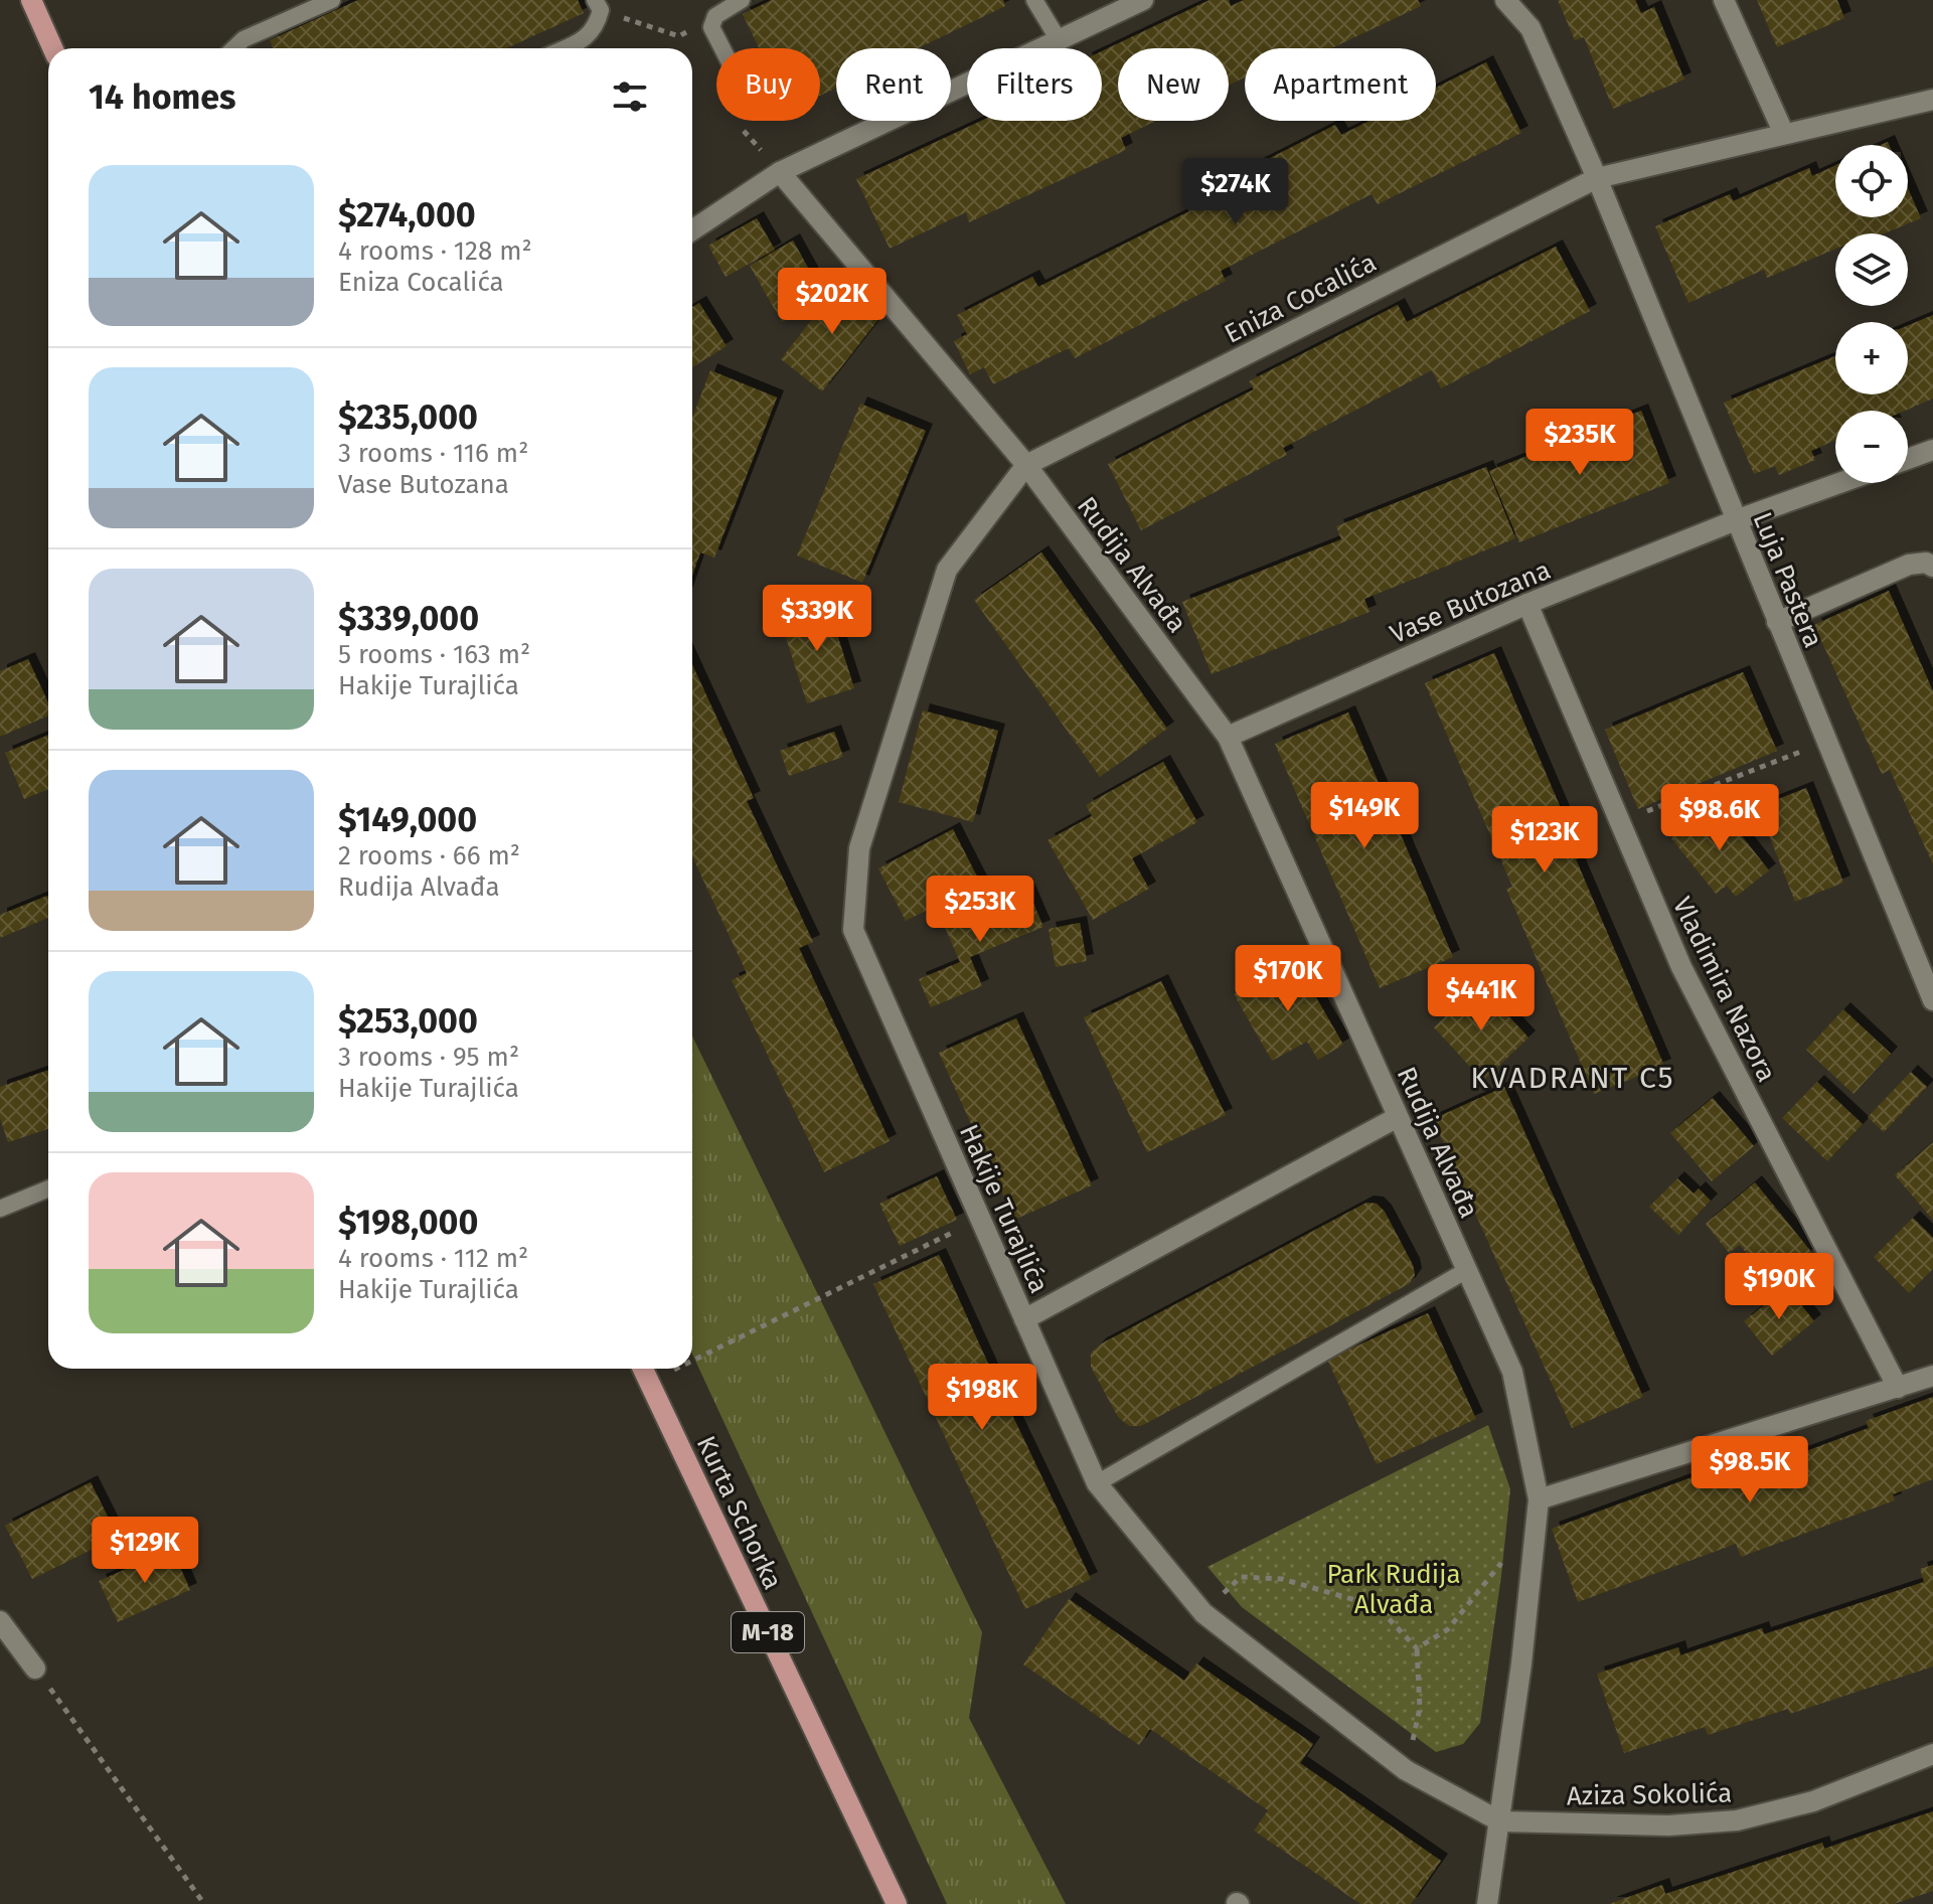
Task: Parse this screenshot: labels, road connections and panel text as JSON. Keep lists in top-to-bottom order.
{
  "streets": {
    "main road": ["Kurta Schorka", "M-18"],
    "street": [
      "Eniza Cocalića",
      "Rudija Alvađa",
      "Luja Pastera",
      "Vase Butozana",
      "Vladimira Nazora",
      "Hakije Turajlića",
      "Aziza Sokolića"
    ]
  },
  "crossings": [
    ["Eniza Cocalića", "Rudija Alvađa"],
    ["Eniza Cocalića", "Luja Pastera"],
    ["Eniza Cocalića", "Hakije Turajlića"],
    ["Rudija Alvađa", "Vase Butozana"],
    ["Rudija Alvađa", "Hakije Turajlića"],
    ["Rudija Alvađa", "Aziza Sokolića"],
    ["Luja Pastera", "Vase Butozana"],
    ["Vase Butozana", "Vladimira Nazora"],
    ["Hakije Turajlića", "Aziza Sokolića"]
  ],
  "districts": ["KVADRANT C5"],
  "parks": ["Park Rudija Alvađa"],
  "page": {
    "chip": [
      "Buy",
      "Rent",
      "Filters",
      "New",
      "Apartment"
    ],
    "heading": "14 homes",
    "map_buttons": ["+", "−"],
    "list": [
      {
        "name": "$274,000",
        "note": "4 rooms · 128 m² · Eniza Cocalića"
      },
      {
        "name": "$235,000",
        "note": "3 rooms · 116 m² · Vase Butozana"
      },
      {
        "name": "$339,000",
        "note": "5 rooms · 163 m² · Hakije Turajlića"
      },
      {
        "name": "$149,000",
        "note": "2 rooms · 66 m² · Rudija Alvađa"
      },
      {
        "name": "$253,000",
        "note": "3 rooms · 95 m² · Hakije Turajlića"
      },
      {
        "name": "$198,000",
        "note": "4 rooms · 112 m² · Hakije Turajlića"
      }
    ],
    "price": [
      "$274K",
      "$202K",
      "$235K",
      "$339K",
      "$149K",
      "$98.6K",
      "$123K",
      "$253K",
      "$170K",
      "$441K",
      "$190K",
      "$198K",
      "$98.5K",
      "$129K"
    ]
  }
}
